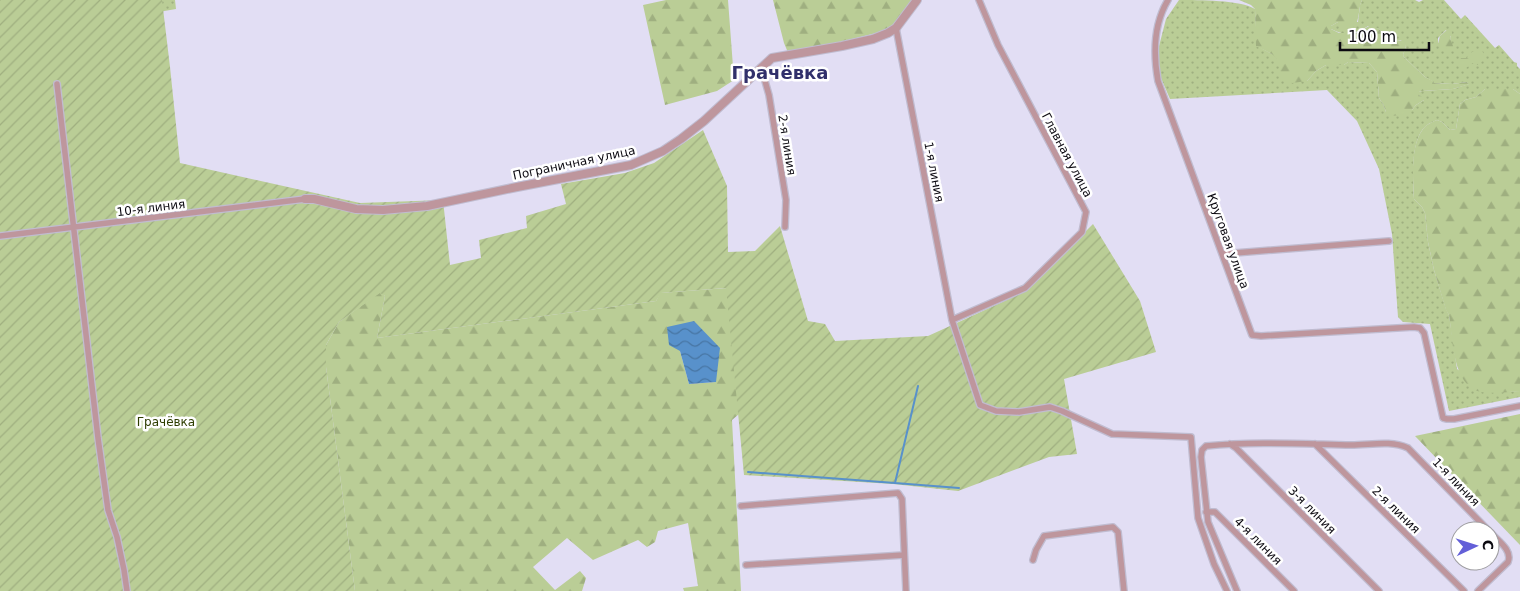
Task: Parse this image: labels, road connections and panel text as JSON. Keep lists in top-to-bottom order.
{
  "streets": {
    "street": [
      "2-я линия",
      "Главная улица",
      "Пограничная улица",
      "1-я линия",
      "10-я линия",
      "Круговая улица",
      "3-я линия",
      "4-я линия"
    ]
  },
  "crossings": [
    ["2-я линия", "Пограничная улица"],
    ["2-я линия", "1-я линия"],
    ["Главная улица", "1-я линия"],
    ["Пограничная улица", "1-я линия"],
    ["Пограничная улица", "10-я линия"]
  ],
  "districts": ["Грачёвка"],
  "parks": ["Грачёвка"],
  "scale_bar": "100 m",
  "north": "right"
}
